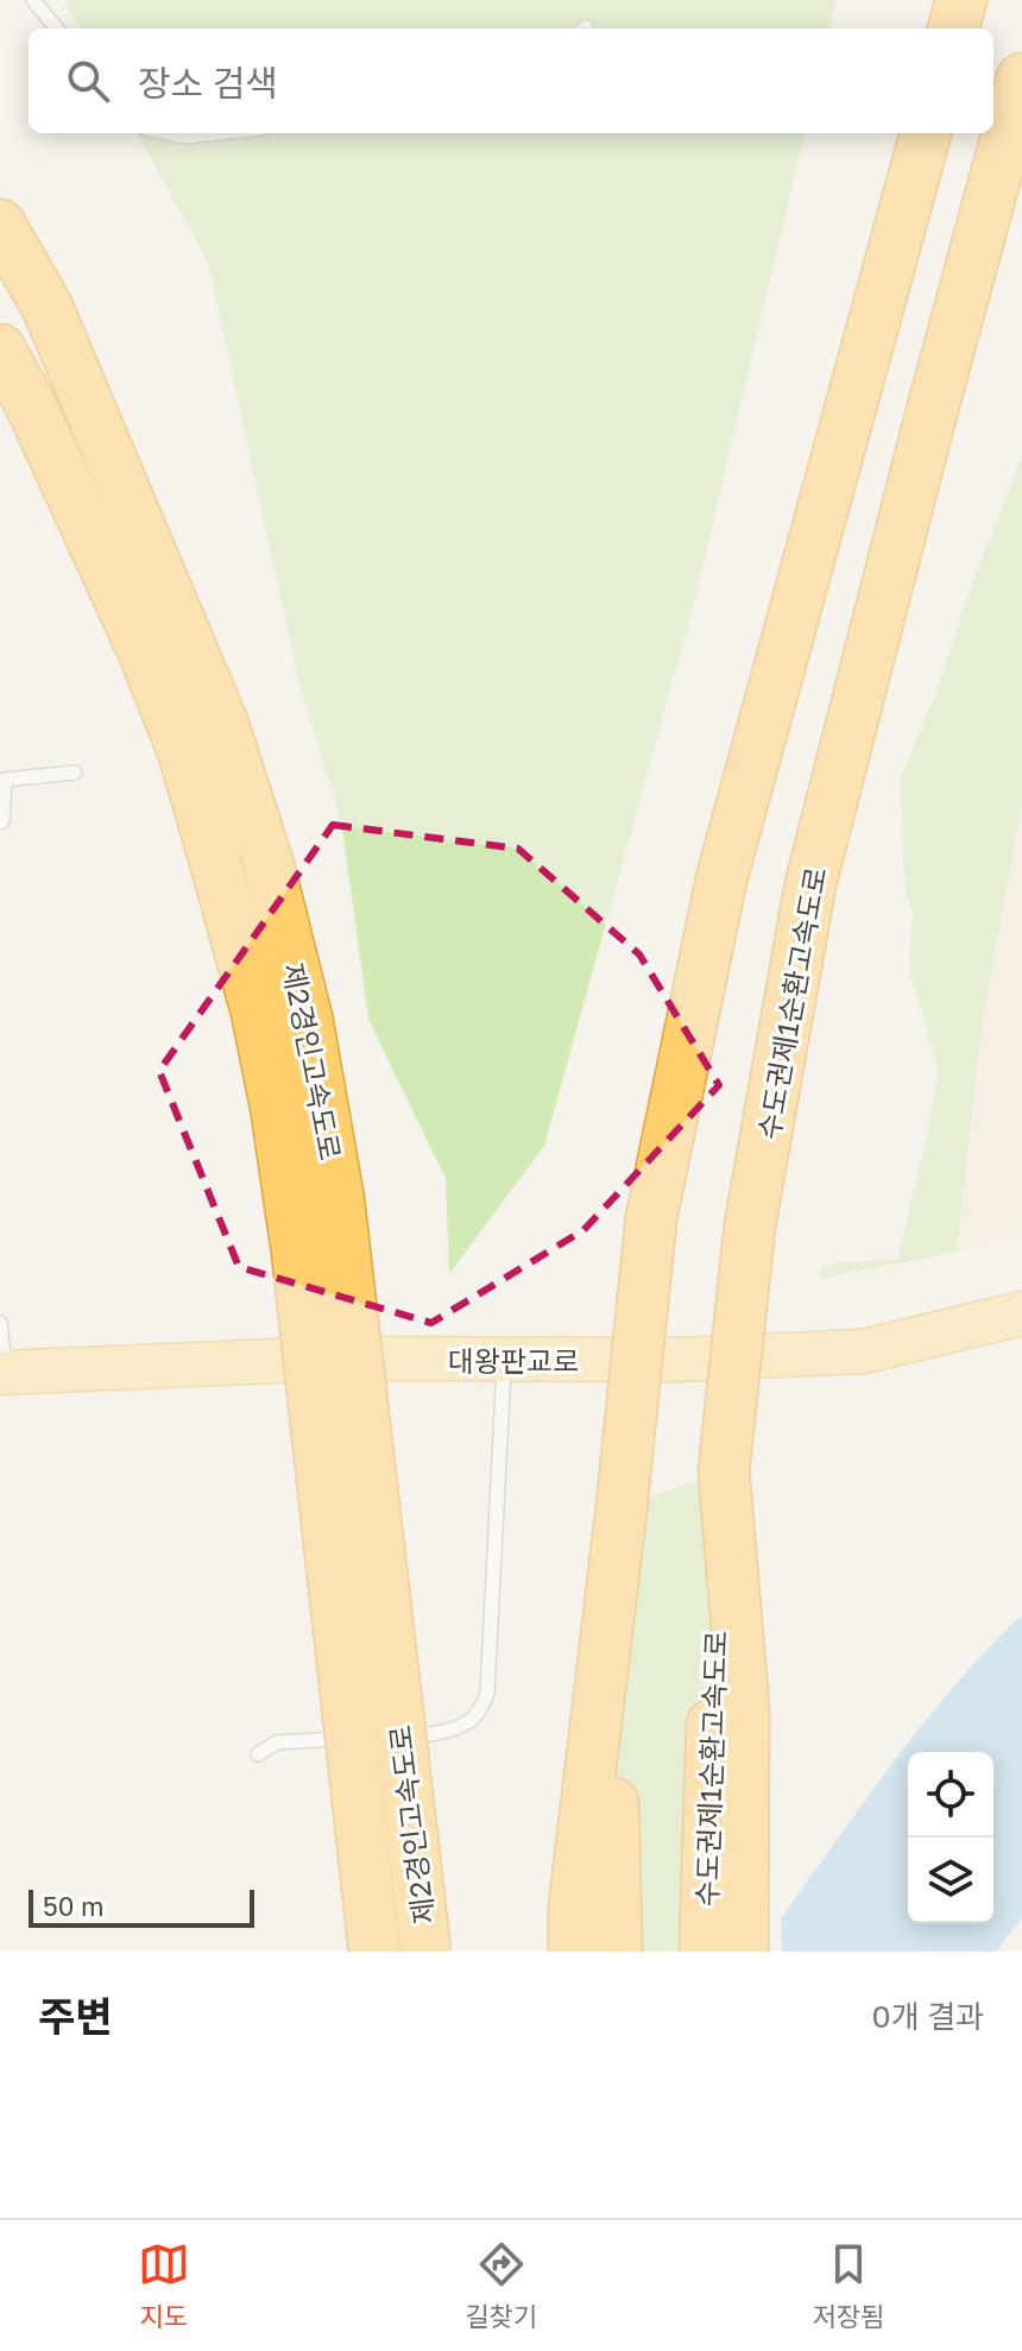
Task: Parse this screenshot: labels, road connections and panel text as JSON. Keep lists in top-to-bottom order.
{
  "streets": {
    "highway": ["수도권제1순환고속도로", "제2경인고속도로"],
    "main road": ["대왕판교로"]
  },
  "scale_bar": "50 m",
  "page": {
    "search": "장소 검색",
    "scale": "50 m",
    "heading": ["주변", "0개 결과"],
    "nav": ["지도", "길찾기", "저장됨"]
  }
}
